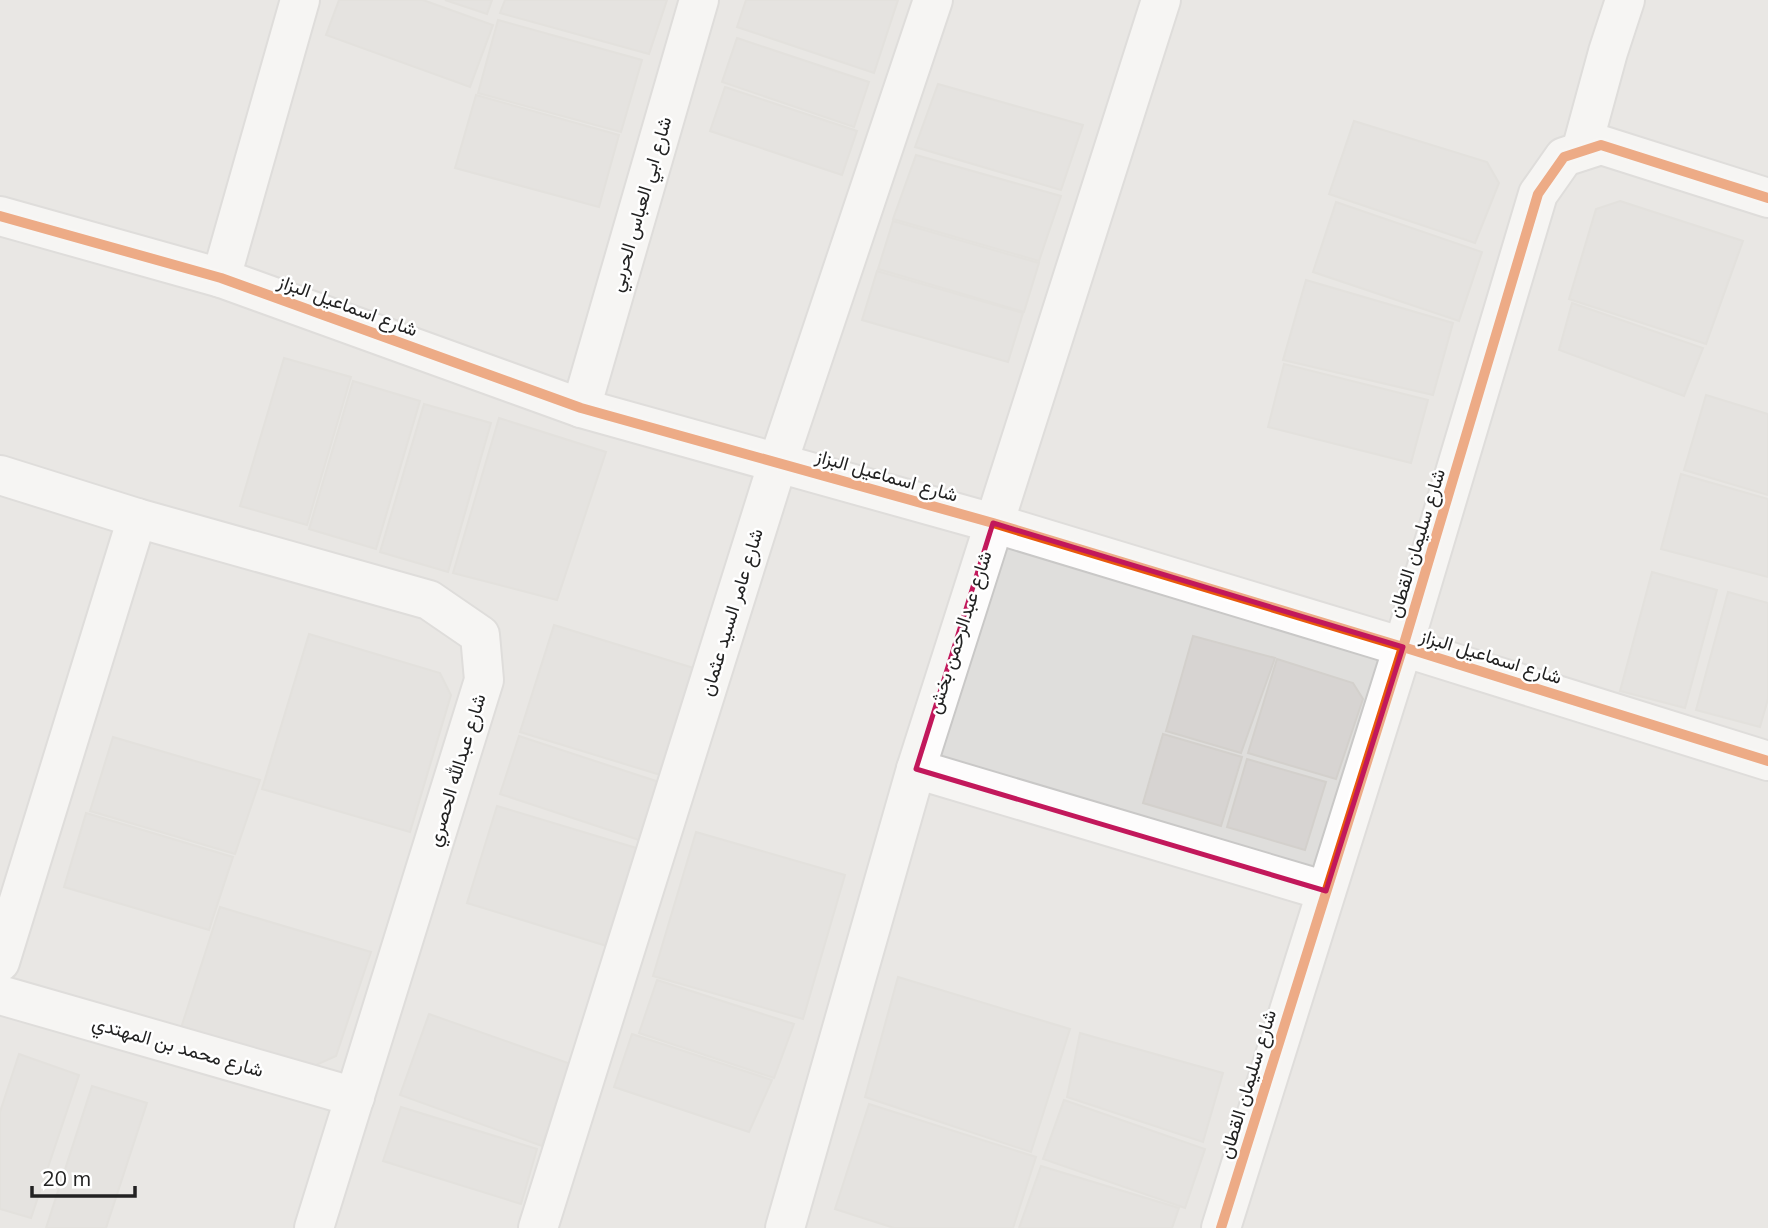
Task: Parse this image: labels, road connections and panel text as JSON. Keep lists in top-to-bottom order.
{
  "streets": {
    "street": [
      "شارع ابي العباس الحربي",
      "شارع اسماعيل البزاز",
      "شارع سليمان القطان",
      "شارع عامر السيد عثمان",
      "شارع عبدالرحمن بخش",
      "شارع عبدالله الحصري",
      "شارع محمد بن المهتدي"
    ]
  },
  "crossings": [
    ["شارع ابي العباس الحربي", "شارع اسماعيل البزاز"],
    ["شارع اسماعيل البزاز", "شارع سليمان القطان"],
    ["شارع اسماعيل البزاز", "شارع عامر السيد عثمان"],
    ["شارع اسماعيل البزاز", "شارع عبدالرحمن بخش"],
    ["شارع عبدالله الحصري", "شارع محمد بن المهتدي"]
  ],
  "scale_bar": "20 m"
}
